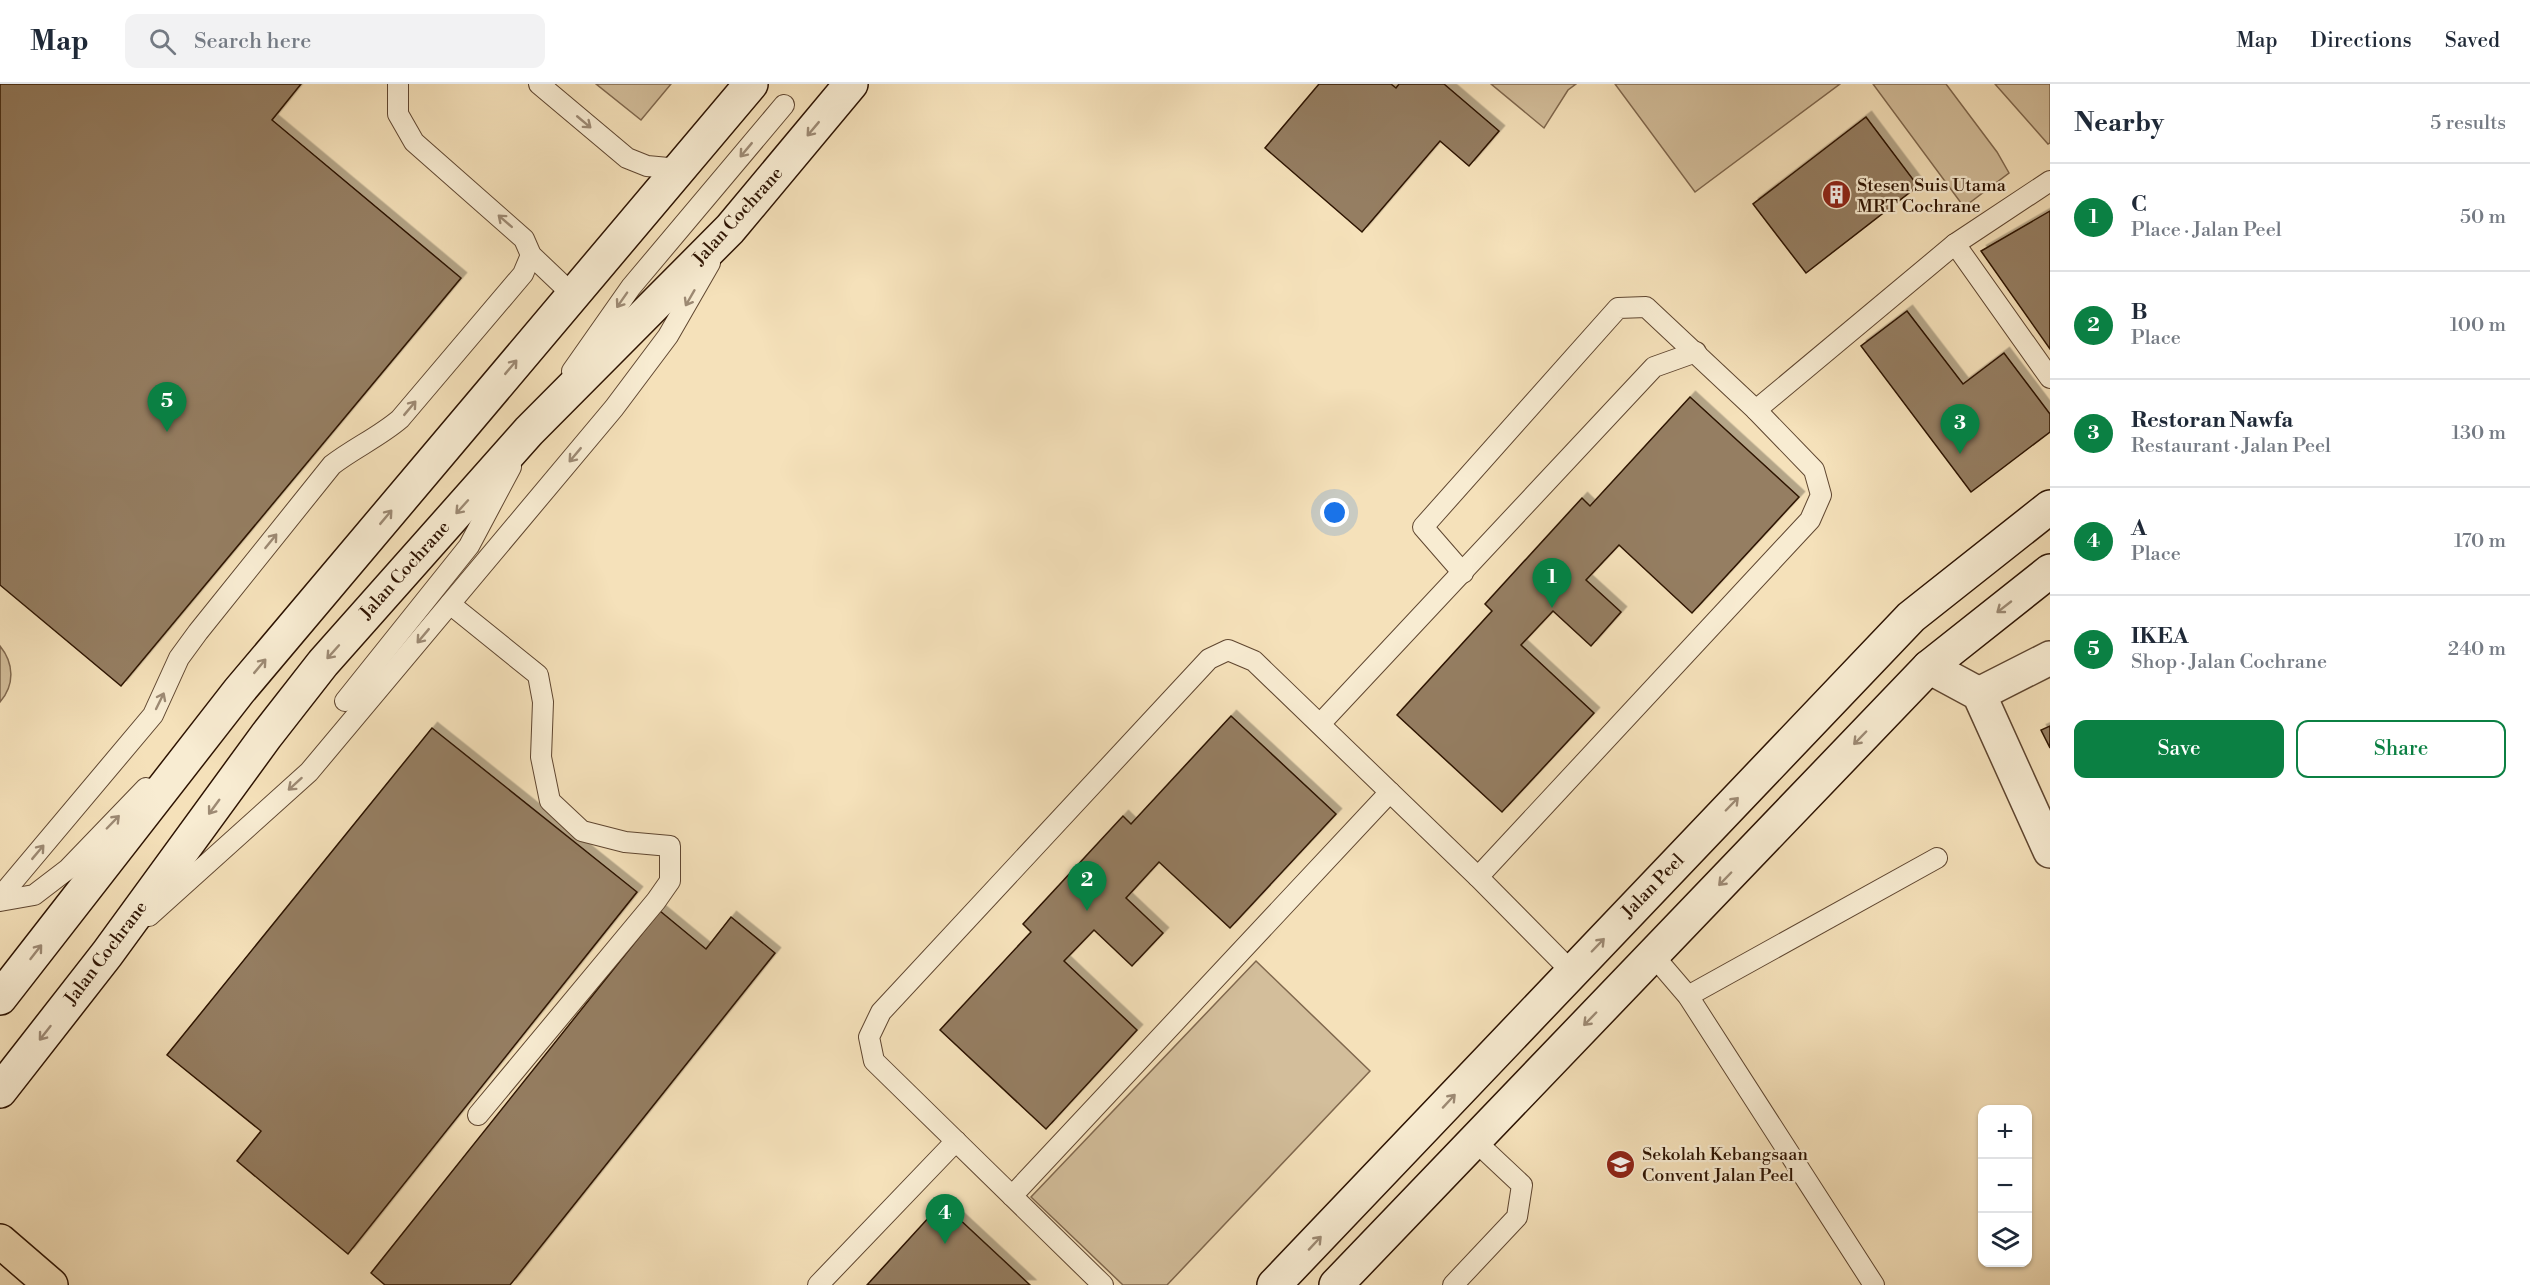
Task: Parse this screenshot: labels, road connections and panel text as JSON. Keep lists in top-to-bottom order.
{
  "streets": {
    "street": ["Jalan Cochrane", "Jalan Peel"]
  },
  "places": {
    "building": ["Stesen Suis Utama MRT Cochrane"],
    "school or university": ["Sekolah Kebangsaan Convent Jalan Peel"]
  },
  "page": {
    "header": "Map",
    "search": "Search here",
    "nav": ["Map", "Directions", "Saved"],
    "heading": ["Nearby", "5 results"],
    "list": [
      {
        "mark": "1",
        "name": "C",
        "note": "Place · Jalan Peel",
        "value": "50 m"
      },
      {
        "mark": "2",
        "name": "B",
        "note": "Place",
        "value": "100 m"
      },
      {
        "mark": "3",
        "name": "Restoran Nawfa",
        "note": "Restaurant · Jalan Peel",
        "value": "130 m"
      },
      {
        "mark": "4",
        "name": "A",
        "note": "Place",
        "value": "170 m"
      },
      {
        "mark": "5",
        "name": "IKEA",
        "note": "Shop · Jalan Cochrane",
        "value": "240 m"
      }
    ],
    "pins": [
      "5",
      "3",
      "1",
      "2",
      "4"
    ],
    "buttons": ["Save", "Share"],
    "map_buttons": ["+", "−"]
  }
}
